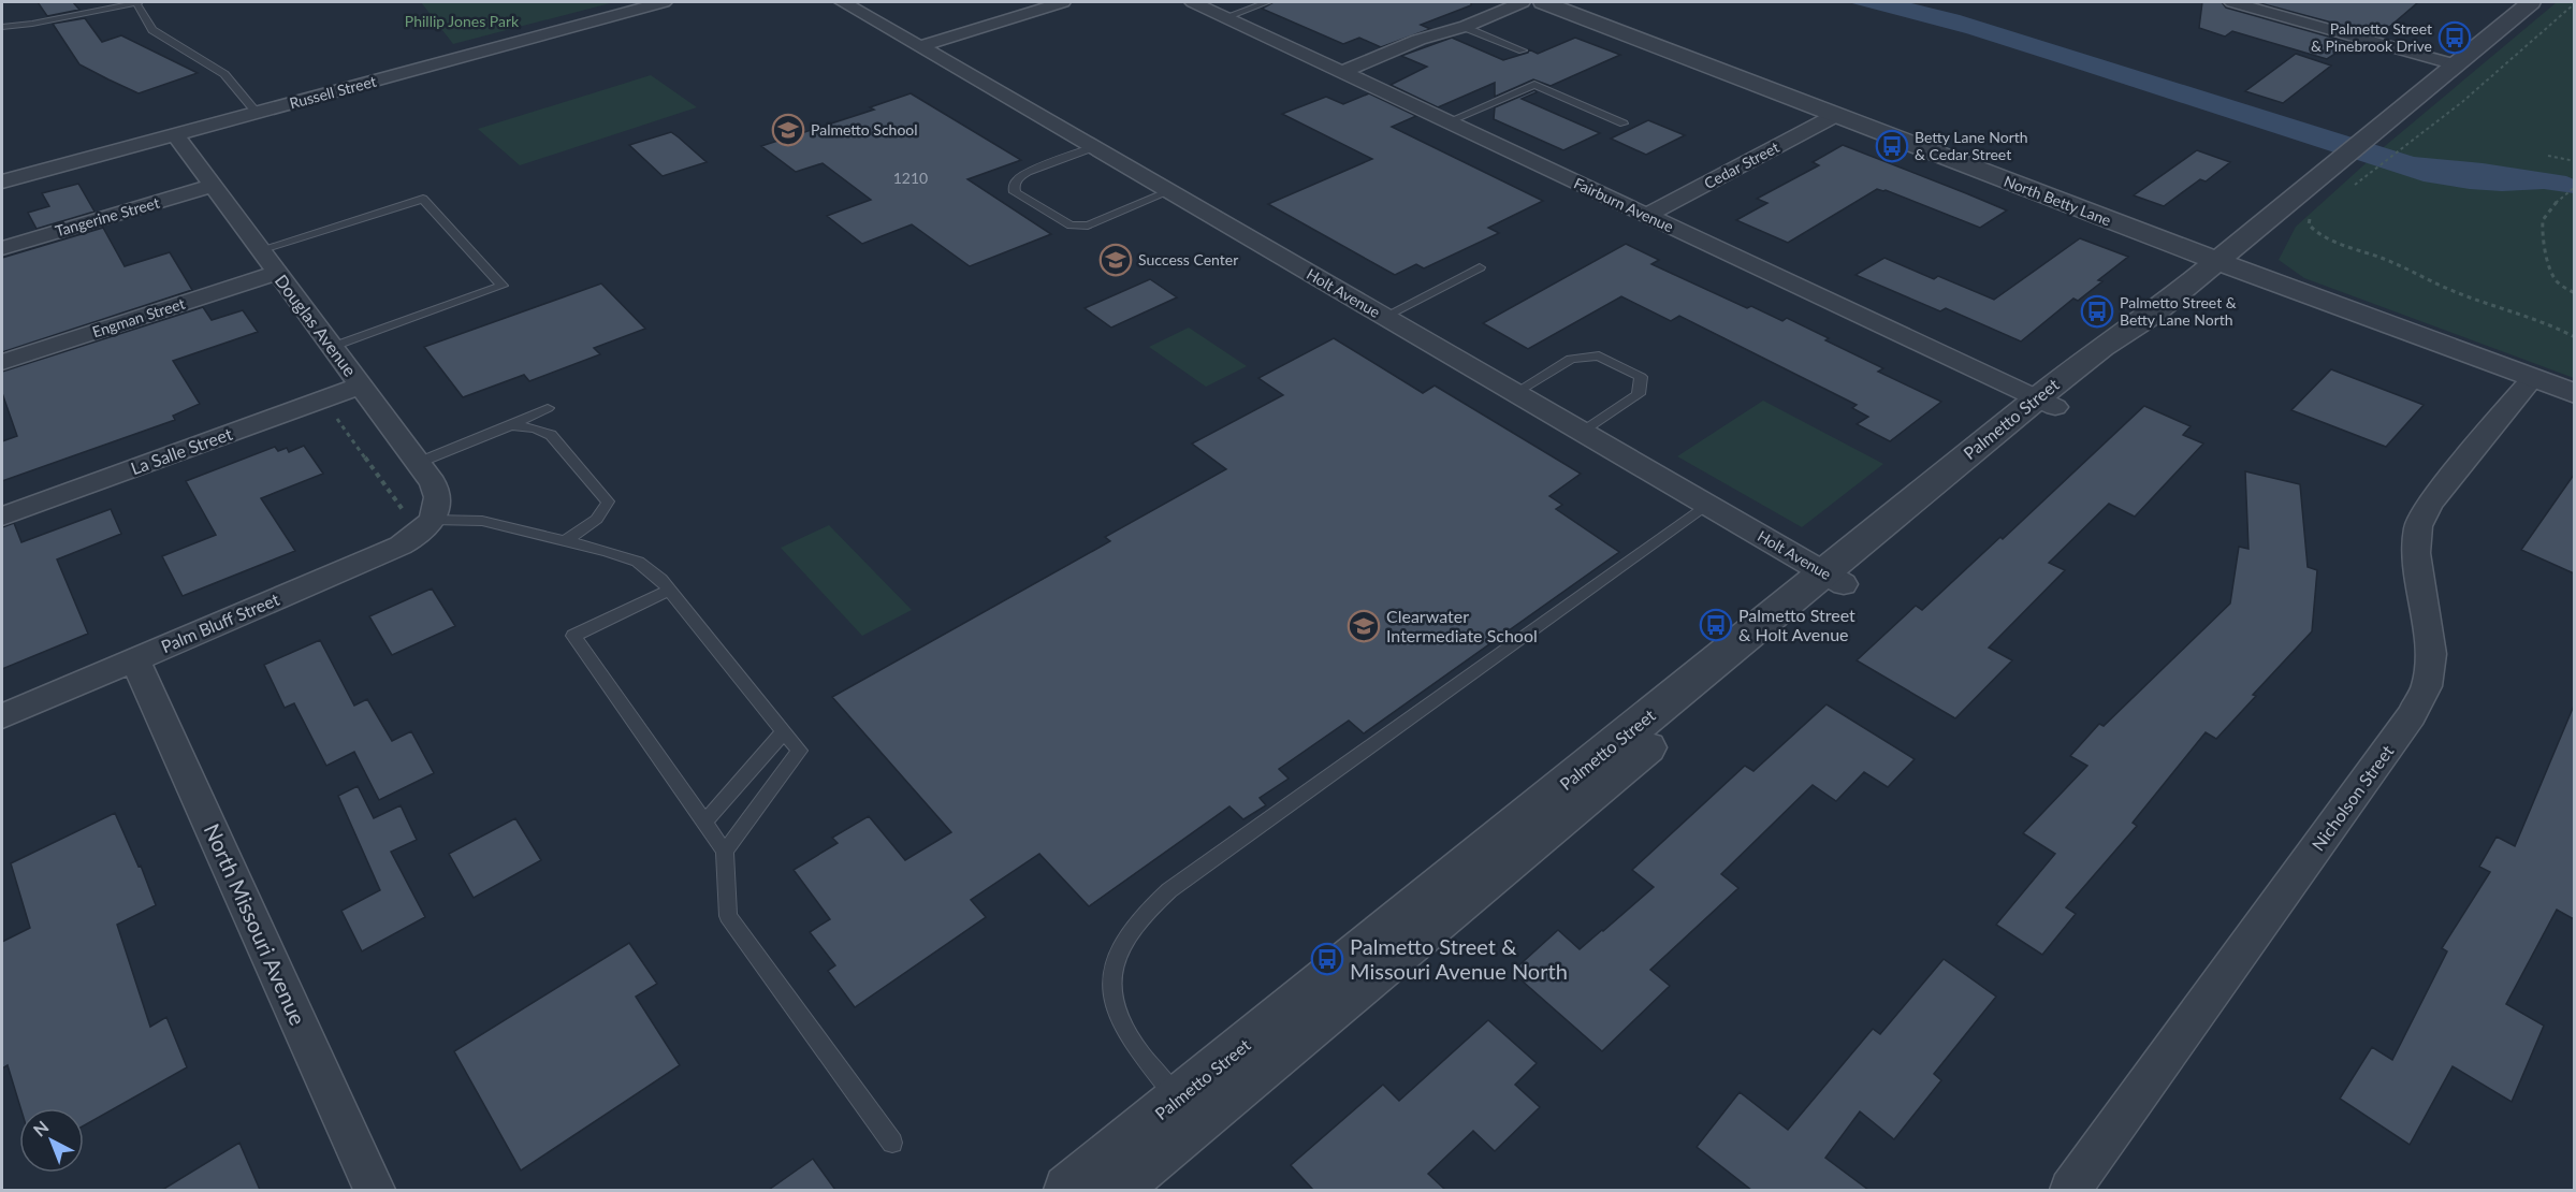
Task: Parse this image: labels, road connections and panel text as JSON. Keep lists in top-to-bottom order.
{
  "streets": {
    "street": [
      "Russell Street",
      "Cedar Street",
      "North Betty Lane",
      "Fairburn Avenue",
      "Tangerine Street",
      "Holt Avenue",
      "Engman Street",
      "Douglas Avenue",
      "Palmetto Street",
      "La Salle Street",
      "Palm Bluff Street",
      "Nicholson Street",
      "North Missouri Avenue"
    ]
  },
  "crossings": [
    ["Russell Street", "Douglas Avenue"],
    ["Cedar Street", "North Betty Lane"],
    ["Cedar Street", "Fairburn Avenue"],
    ["North Betty Lane", "Palmetto Street"],
    ["North Betty Lane", "Nicholson Street"],
    ["Fairburn Avenue", "Palmetto Street"],
    ["Tangerine Street", "Douglas Avenue"],
    ["Holt Avenue", "Palmetto Street"],
    ["Engman Street", "Douglas Avenue"],
    ["Douglas Avenue", "La Salle Street"],
    ["Douglas Avenue", "Palm Bluff Street"],
    ["Palm Bluff Street", "North Missouri Avenue"]
  ],
  "parks": ["Phillip Jones Park"],
  "places": {
    "bus stop": [
      "Palmetto Street & Pinebrook Drive",
      "Betty Lane North & Cedar Street",
      "Palmetto Street & Betty Lane North",
      "Palmetto Street & Holt Avenue",
      "Palmetto Street & Missouri Avenue North"
    ],
    "school or university": ["Palmetto School", "Success Center", "Clearwater Intermediate School"]
  },
  "house_numbers": ["1210"],
  "north": "top left"
}
